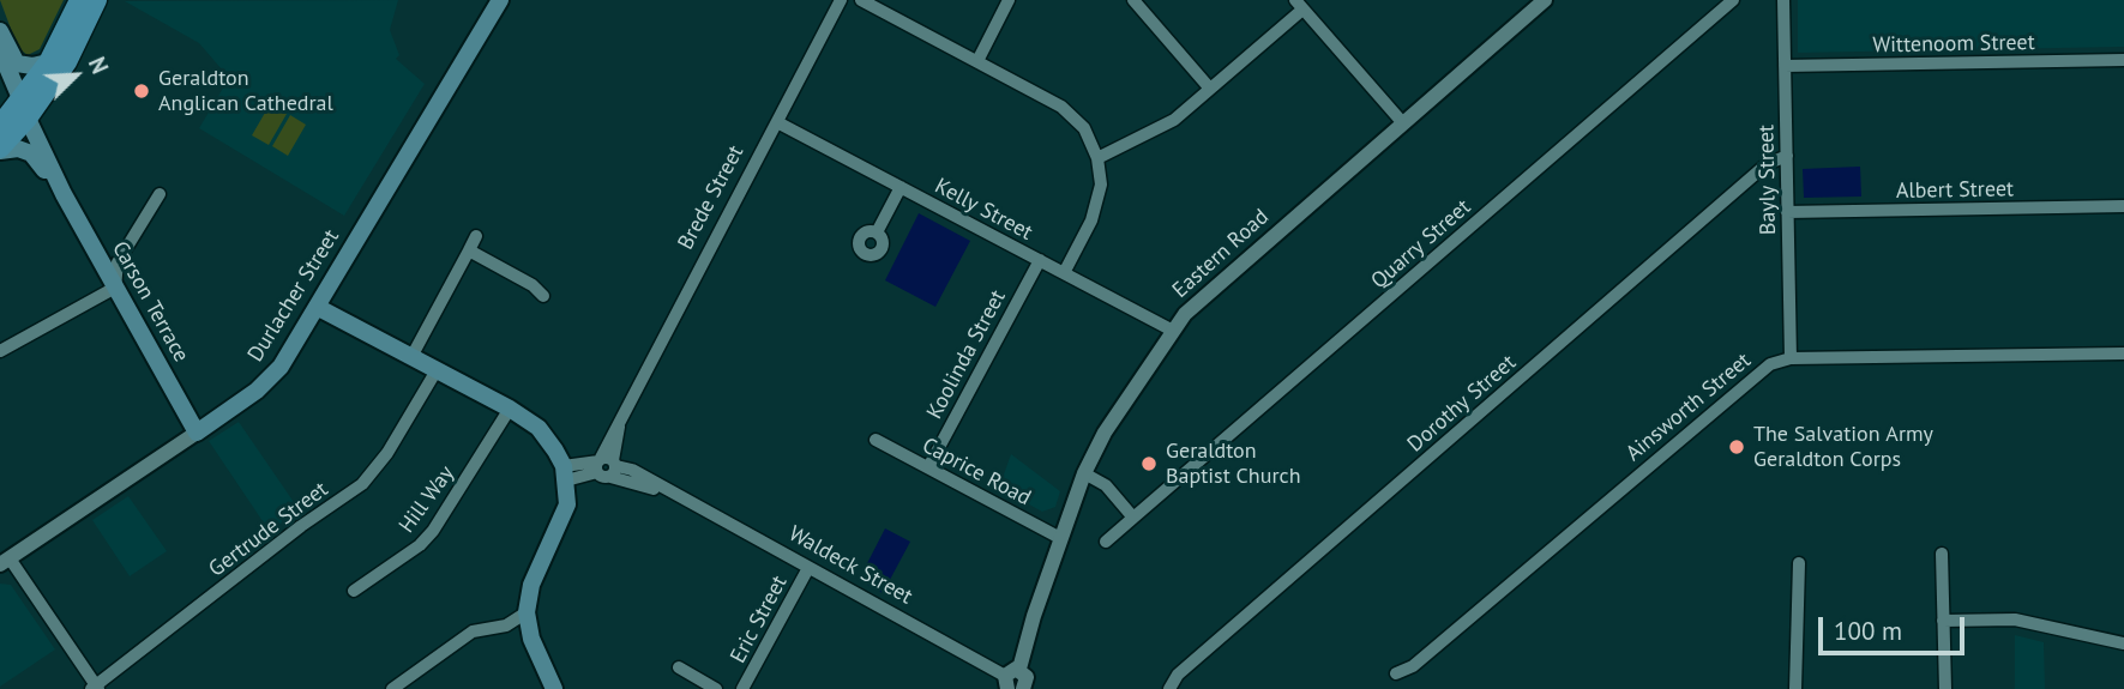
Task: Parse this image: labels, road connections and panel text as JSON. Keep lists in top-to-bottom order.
{
  "streets": {
    "main road": ["Durlacher Street", "Carson Terrace"],
    "street": [
      "Wittenoom Street",
      "Bayly Street",
      "Albert Street",
      "Brede Street",
      "Kelly Street",
      "Quarry Street",
      "Eastern Road",
      "Koolinda Street",
      "Dorothy Street",
      "Ainsworth Street",
      "Caprice Road",
      "Hill Way",
      "Gertrude Street",
      "Waldeck Street",
      "Eric Street"
    ]
  },
  "crossings": [
    ["Wittenoom Street", "Bayly Street"],
    ["Bayly Street", "Albert Street"],
    ["Bayly Street", "Dorothy Street"],
    ["Bayly Street", "Ainsworth Street"],
    ["Brede Street", "Kelly Street"],
    ["Brede Street", "Waldeck Street"],
    ["Kelly Street", "Eastern Road"],
    ["Kelly Street", "Koolinda Street"],
    ["Eastern Road", "Caprice Road"],
    ["Eastern Road", "Waldeck Street"],
    ["Durlacher Street", "Carson Terrace"],
    ["Koolinda Street", "Caprice Road"],
    ["Waldeck Street", "Eric Street"]
  ],
  "places": ["Geraldton Anglican Cathedral", "The Salvation Army Geraldton Corps", "Geraldton Baptist Church"],
  "scale_bar": "100 m",
  "north": "top right"
}
